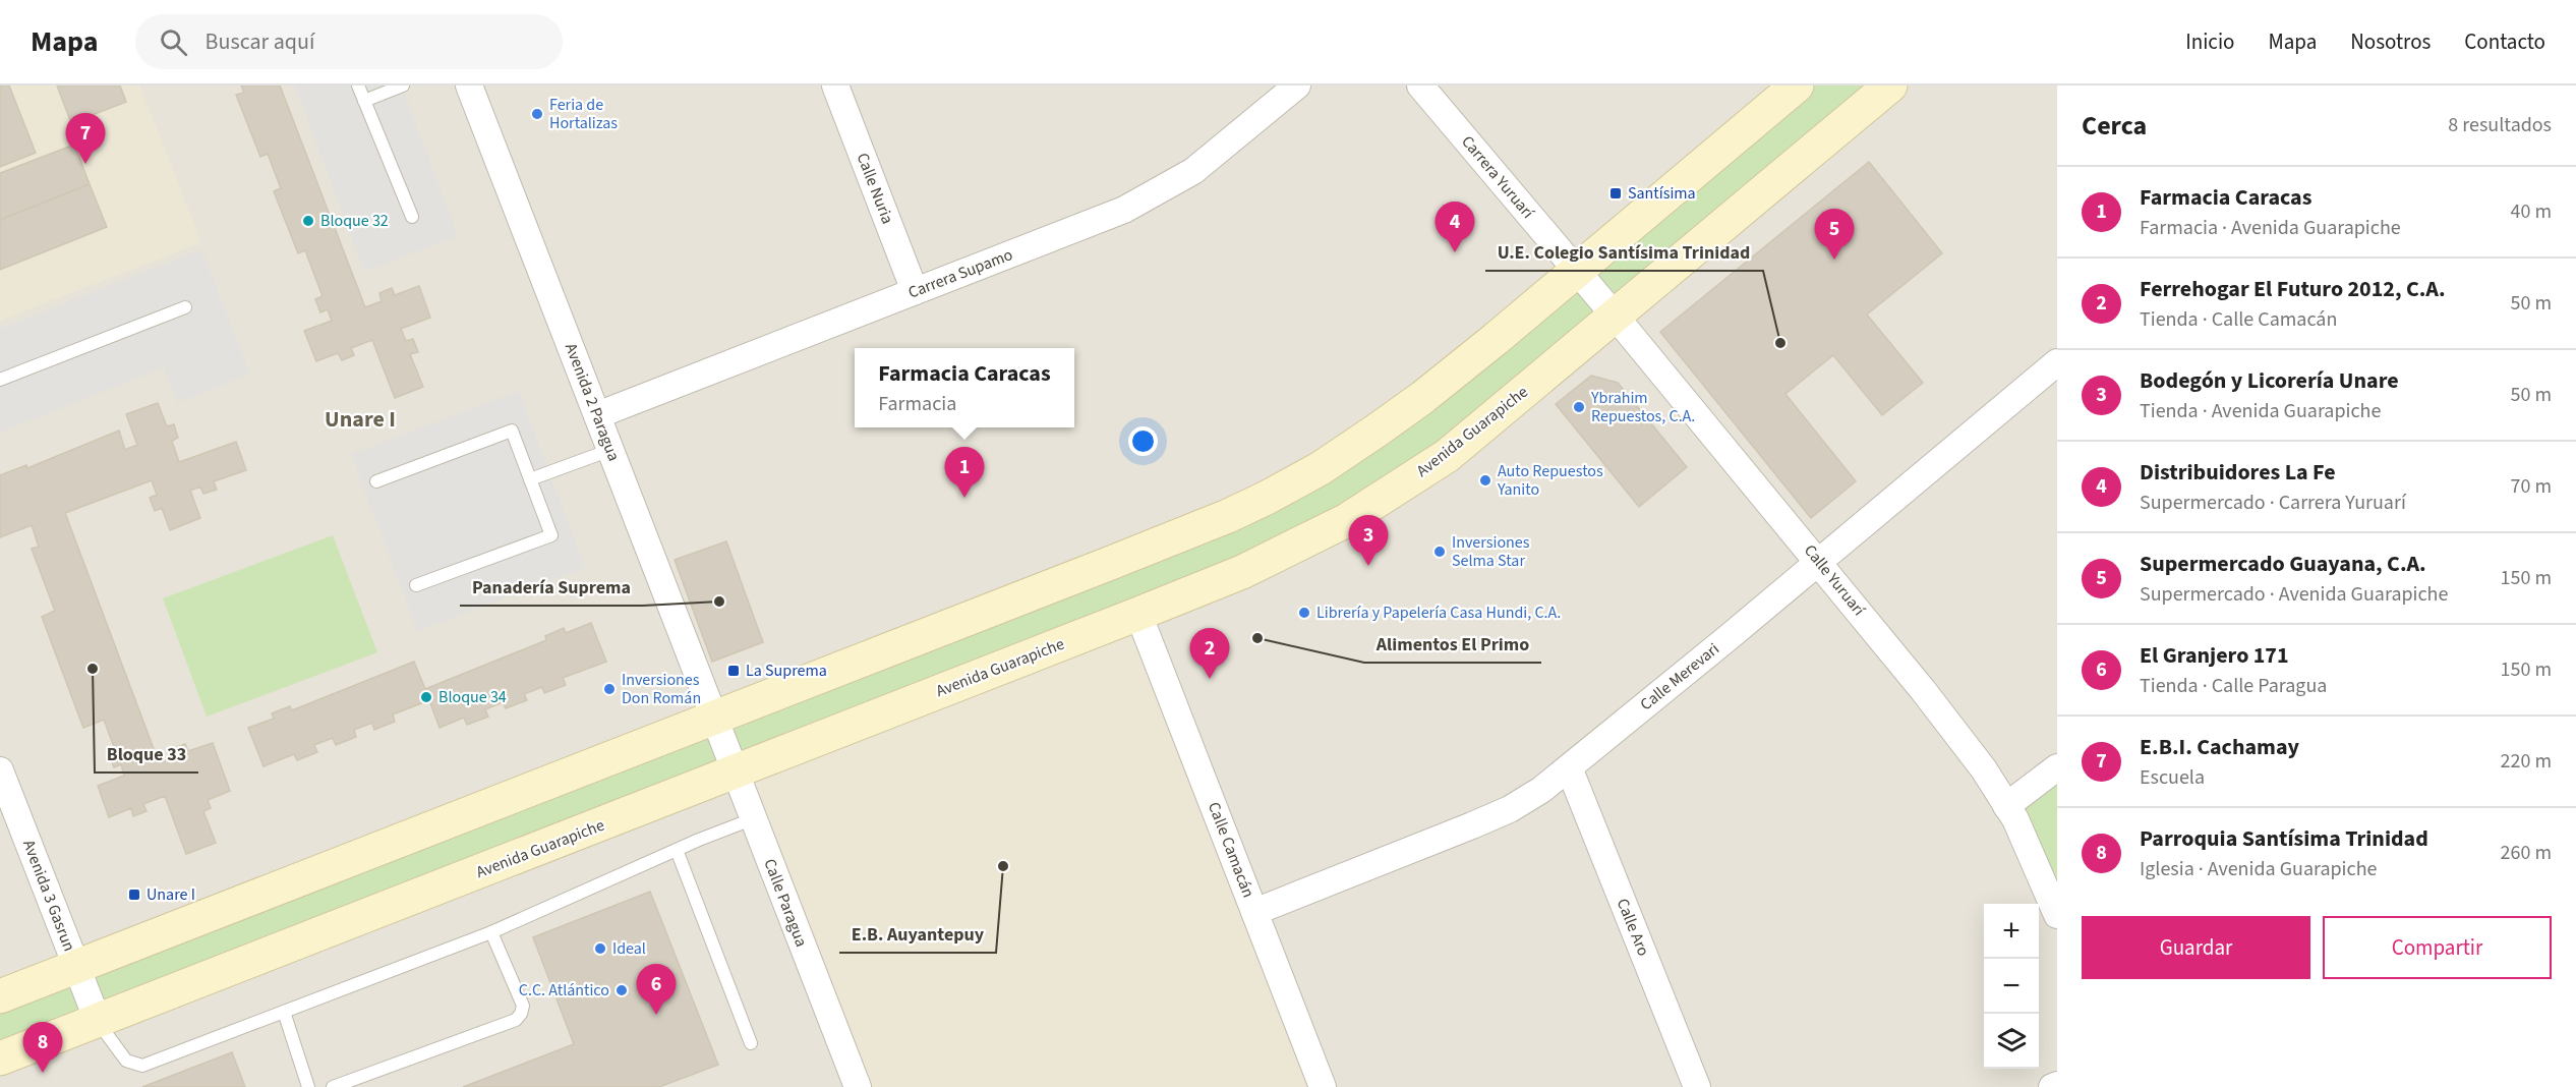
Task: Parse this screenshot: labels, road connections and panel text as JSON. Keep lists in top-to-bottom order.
{
  "streets": {
    "street": [
      "Carrera Yuruarí",
      "Calle Nuria",
      "Carrera Supamo",
      "Avenida 2 Paragua",
      "Avenida Guarapiche",
      "Calle Yuruarí",
      "Calle Merevari",
      "Calle Camacán",
      "Avenida 3 Gasrun",
      "Calle Paragua",
      "Calle Aro"
    ]
  },
  "crossings": [
    ["Carrera Yuruarí", "Calle Yuruarí"],
    ["Calle Nuria", "Carrera Supamo"],
    ["Carrera Supamo", "Avenida 2 Paragua"],
    ["Avenida 2 Paragua", "Calle Paragua"],
    ["Avenida Guarapiche", "Calle Yuruarí"],
    ["Avenida Guarapiche", "Calle Camacán"],
    ["Avenida Guarapiche", "Avenida 3 Gasrun"],
    ["Avenida Guarapiche", "Calle Paragua"],
    ["Calle Yuruarí", "Calle Merevari"],
    ["Calle Merevari", "Calle Camacán"],
    ["Calle Merevari", "Calle Aro"]
  ],
  "districts": ["Unare I"],
  "places": {
    "other": [
      "Feria de Hortalizas",
      "Bloque 32",
      "U.E. Colegio Santísima Trinidad",
      "Ybrahim Repuestos, C.A.",
      "Auto Repuestos Yanito",
      "Inversiones Selma Star",
      "Panadería Suprema",
      "Librería y Papelería Casa Hundi, C.A.",
      "Alimentos El Primo",
      "Bloque 33",
      "Inversiones Don Román",
      "Bloque 34",
      "E.B. Auyantepuy",
      "Ideal",
      "C.C. Atlántico"
    ],
    "transit": ["Santísima", "La Suprema", "Unare I"]
  },
  "page": {
    "header": "Mapa",
    "search": "Buscar aquí",
    "nav": [
      "Inicio",
      "Mapa",
      "Nosotros",
      "Contacto"
    ],
    "heading": ["Cerca", "8 resultados"],
    "pins": [
      "7",
      "4",
      "5",
      "1",
      "3",
      "2",
      "6",
      "8"
    ],
    "list": [
      {
        "mark": "1",
        "name": "Farmacia Caracas",
        "note": "Farmacia · Avenida Guarapiche",
        "value": "40 m"
      },
      {
        "mark": "2",
        "name": "Ferrehogar El Futuro 2012, C.A.",
        "note": "Tienda · Calle Camacán",
        "value": "50 m"
      },
      {
        "mark": "3",
        "name": "Bodegón y Licorería Unare",
        "note": "Tienda · Avenida Guarapiche",
        "value": "50 m"
      },
      {
        "mark": "4",
        "name": "Distribuidores La Fe",
        "note": "Supermercado · Carrera Yuruarí",
        "value": "70 m"
      },
      {
        "mark": "5",
        "name": "Supermercado Guayana, C.A.",
        "note": "Supermercado · Avenida Guarapiche",
        "value": "150 m"
      },
      {
        "mark": "6",
        "name": "El Granjero 171",
        "note": "Tienda · Calle Paragua",
        "value": "150 m"
      },
      {
        "mark": "7",
        "name": "E.B.I. Cachamay",
        "note": "Escuela",
        "value": "220 m"
      },
      {
        "mark": "8",
        "name": "Parroquia Santísima Trinidad",
        "note": "Iglesia · Avenida Guarapiche",
        "value": "260 m"
      }
    ],
    "popup": ["Farmacia Caracas", "Farmacia"],
    "buttons": ["Guardar", "Compartir"],
    "map_buttons": ["+", "−"]
  }
}
